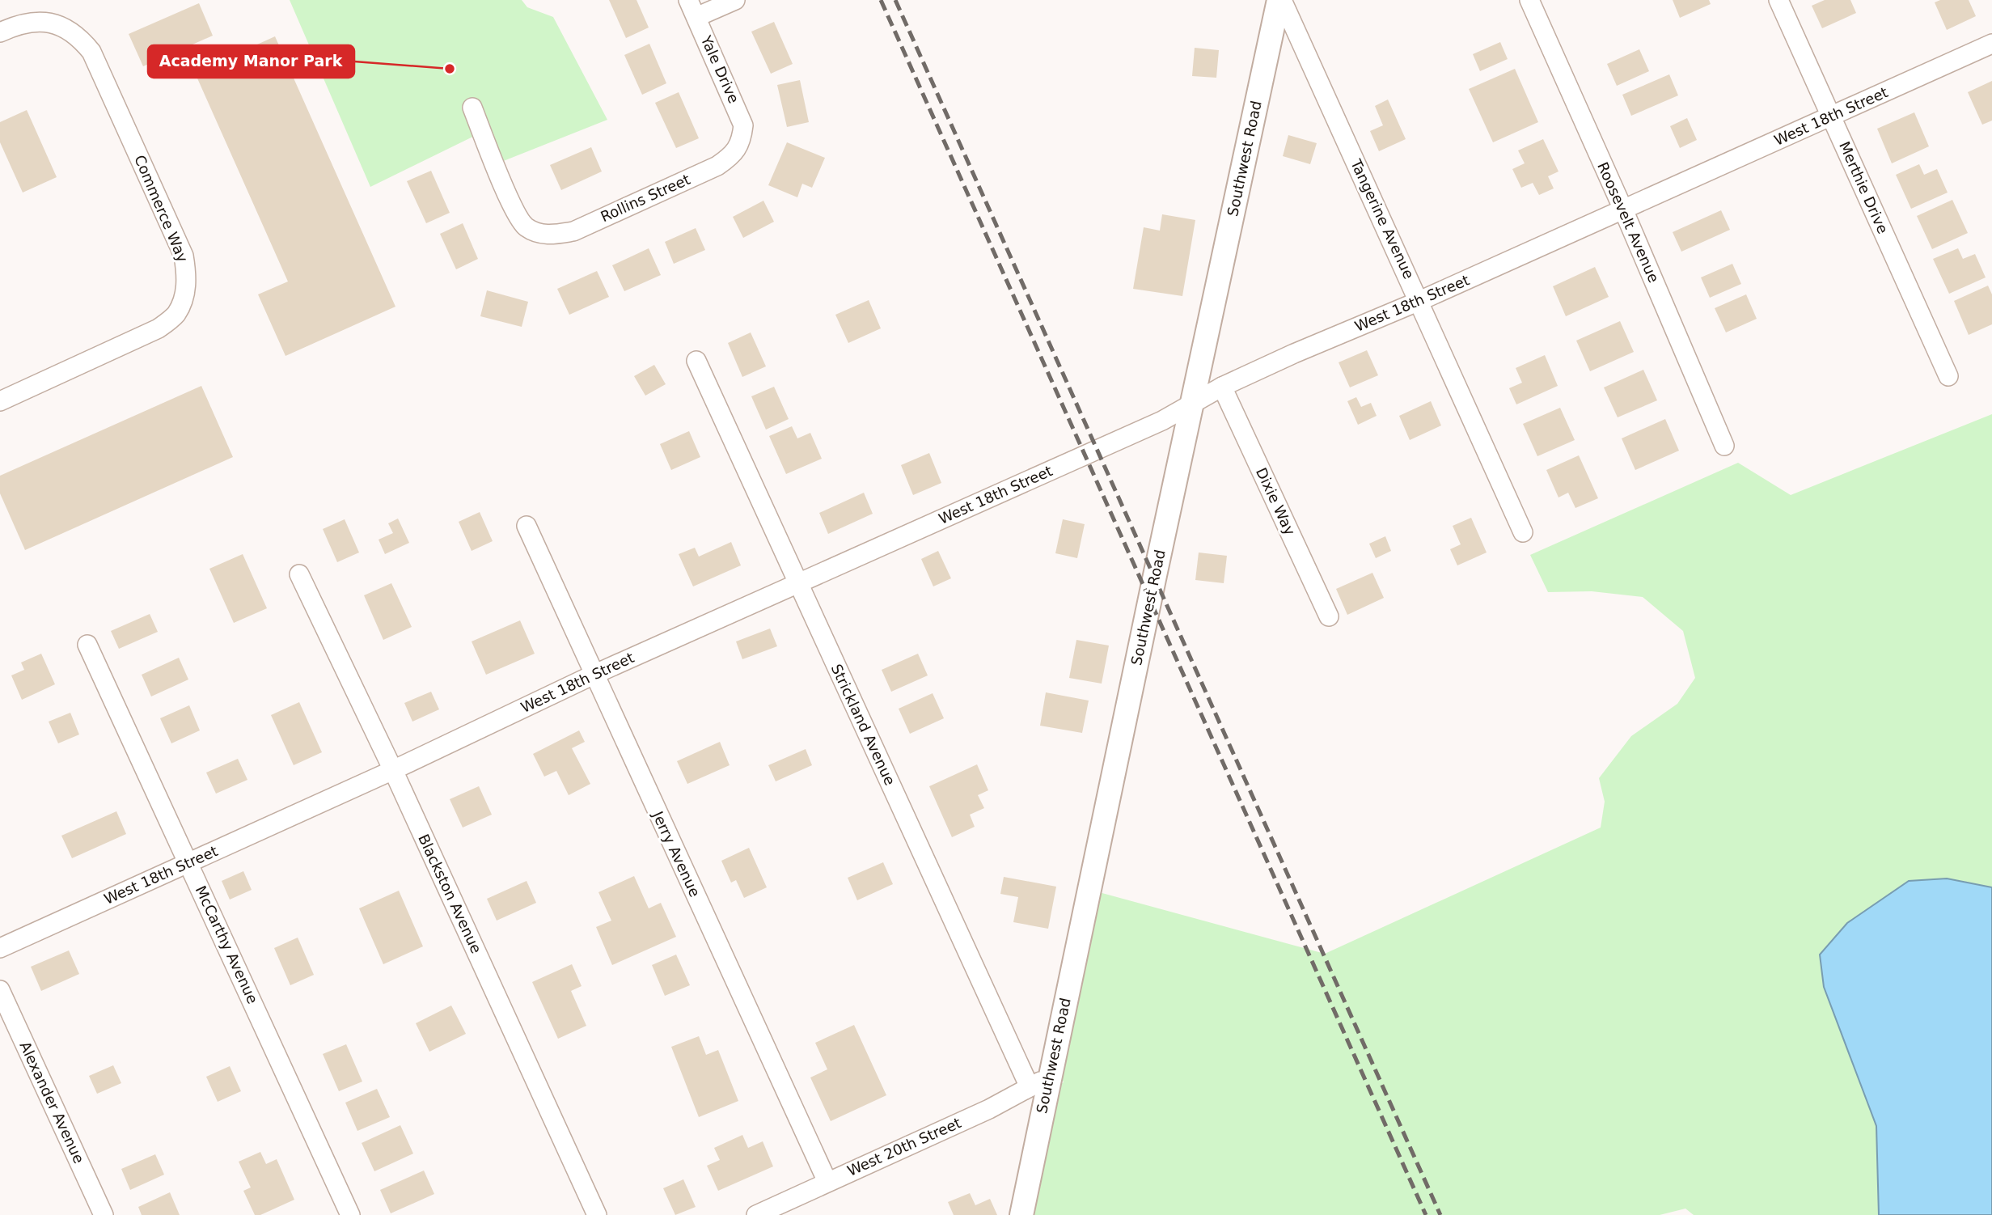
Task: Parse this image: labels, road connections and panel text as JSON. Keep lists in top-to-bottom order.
{
  "streets": {
    "street": [
      "Yale Drive",
      "West 18th Street",
      "Southwest Road",
      "Merthie Drive",
      "Rollins Street",
      "Commerce Way",
      "Tangerine Avenue",
      "Roosevelt Avenue",
      "Dixie Way",
      "Strickland Avenue",
      "Jerry Avenue",
      "Blackston Avenue",
      "McCarthy Avenue",
      "Alexander Avenue",
      "West 20th Street"
    ]
  },
  "crossings": [
    ["Yale Drive", "Rollins Street"],
    ["West 18th Street", "Southwest Road"],
    ["West 18th Street", "Merthie Drive"],
    ["West 18th Street", "Tangerine Avenue"],
    ["West 18th Street", "Roosevelt Avenue"],
    ["West 18th Street", "Dixie Way"],
    ["West 18th Street", "Strickland Avenue"],
    ["West 18th Street", "Jerry Avenue"],
    ["West 18th Street", "Blackston Avenue"],
    ["West 18th Street", "McCarthy Avenue"],
    ["Southwest Road", "Tangerine Avenue"],
    ["Southwest Road", "West 20th Street"],
    ["Strickland Avenue", "West 20th Street"],
    ["Jerry Avenue", "West 20th Street"]
  ],
  "places": ["Academy Manor Park"]
}
